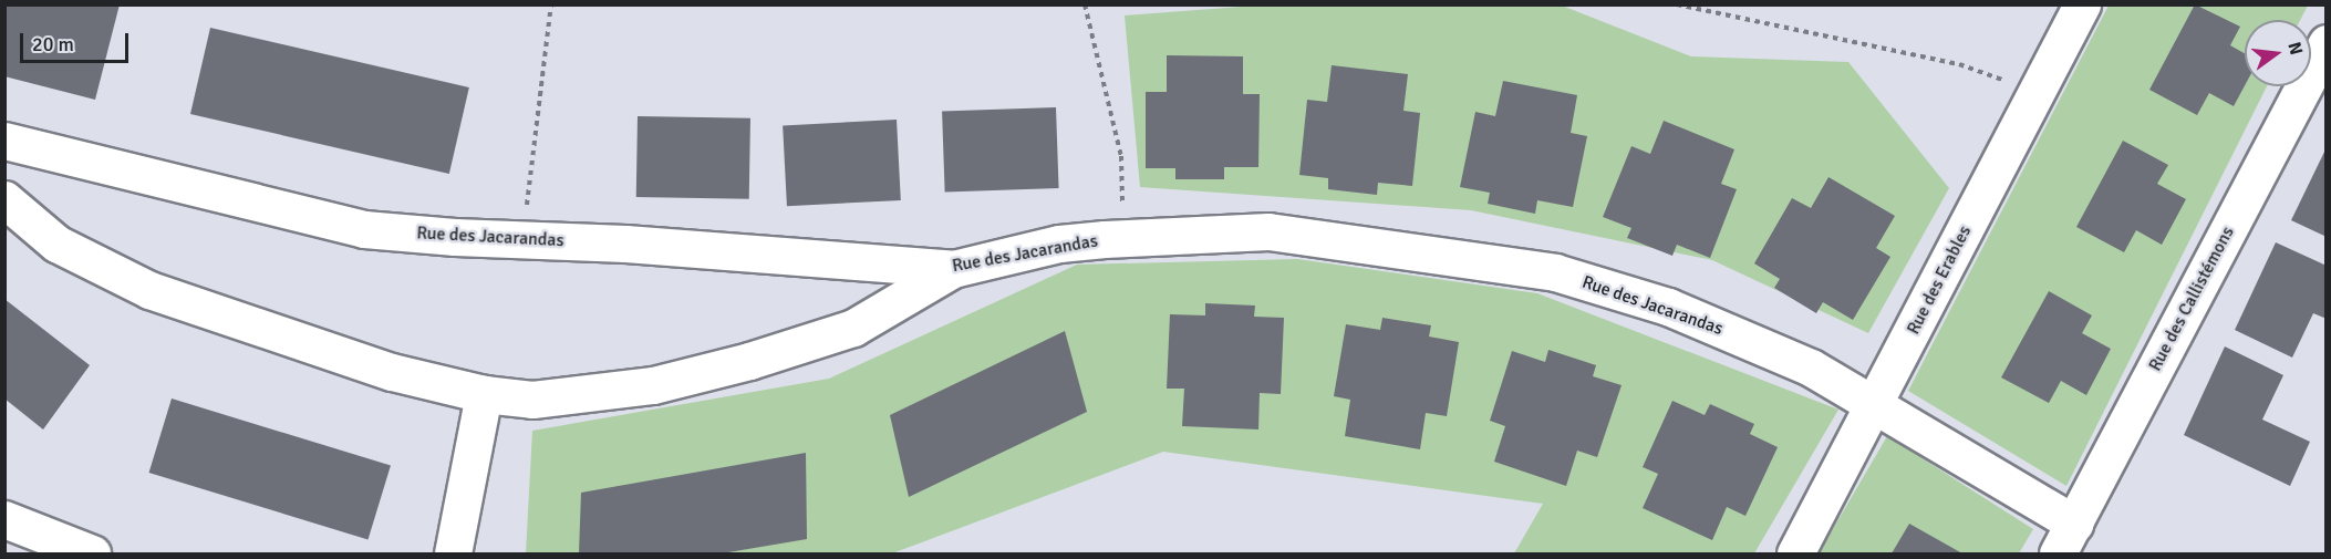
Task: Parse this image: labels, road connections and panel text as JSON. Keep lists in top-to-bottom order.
{
  "streets": {
    "street": ["Rue des Jacarandas", "Rue des Erables", "Rue des Callistémons"]
  },
  "crossings": [
    ["Rue des Jacarandas", "Rue des Erables"],
    ["Rue des Jacarandas", "Rue des Callistémons"]
  ],
  "scale_bar": "20 m",
  "north": "right"
}
